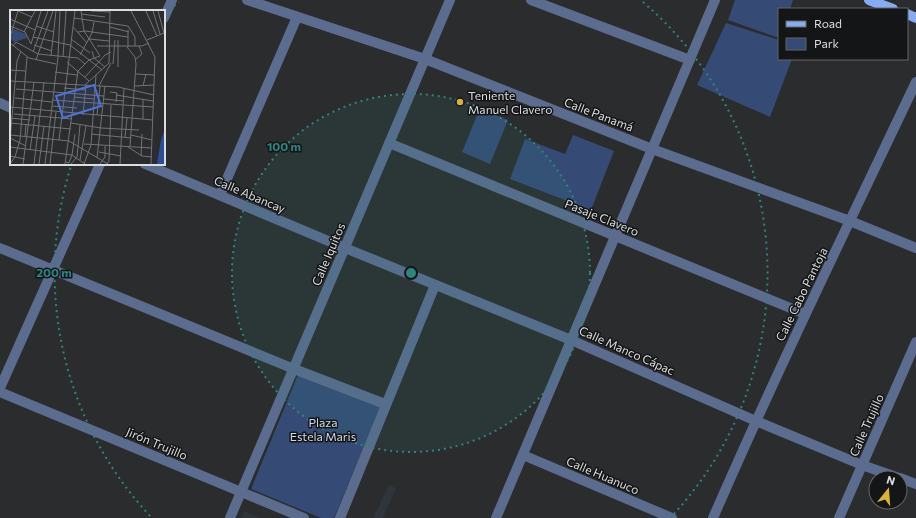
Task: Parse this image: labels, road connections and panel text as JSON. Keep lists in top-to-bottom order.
{
  "streets": {
    "street": [
      "Calle Panamá",
      "Calle Abancay",
      "Pasaje Clavero",
      "Calle Iquitos",
      "Calle Cabo Pantoja",
      "Calle Manco Cápac",
      "Calle Trujillo",
      "Jirón Trujillo",
      "Calle Huanuco"
    ]
  },
  "crossings": [
    ["Calle Panamá", "Calle Iquitos"],
    ["Calle Panamá", "Calle Cabo Pantoja"],
    ["Calle Abancay", "Calle Iquitos"],
    ["Calle Abancay", "Calle Manco Cápac"],
    ["Pasaje Clavero", "Calle Iquitos"],
    ["Pasaje Clavero", "Calle Cabo Pantoja"],
    ["Calle Iquitos", "Calle Manco Cápac"],
    ["Calle Iquitos", "Jirón Trujillo"],
    ["Calle Cabo Pantoja", "Calle Manco Cápac"],
    ["Calle Manco Cápac", "Calle Trujillo"]
  ],
  "parks": ["Plaza Estela Maris"],
  "places": ["Teniente Manuel Clavero"],
  "legend": ["Road", "Park"],
  "north": "top",
  "rings": ["100 m", "200 m"]
}
